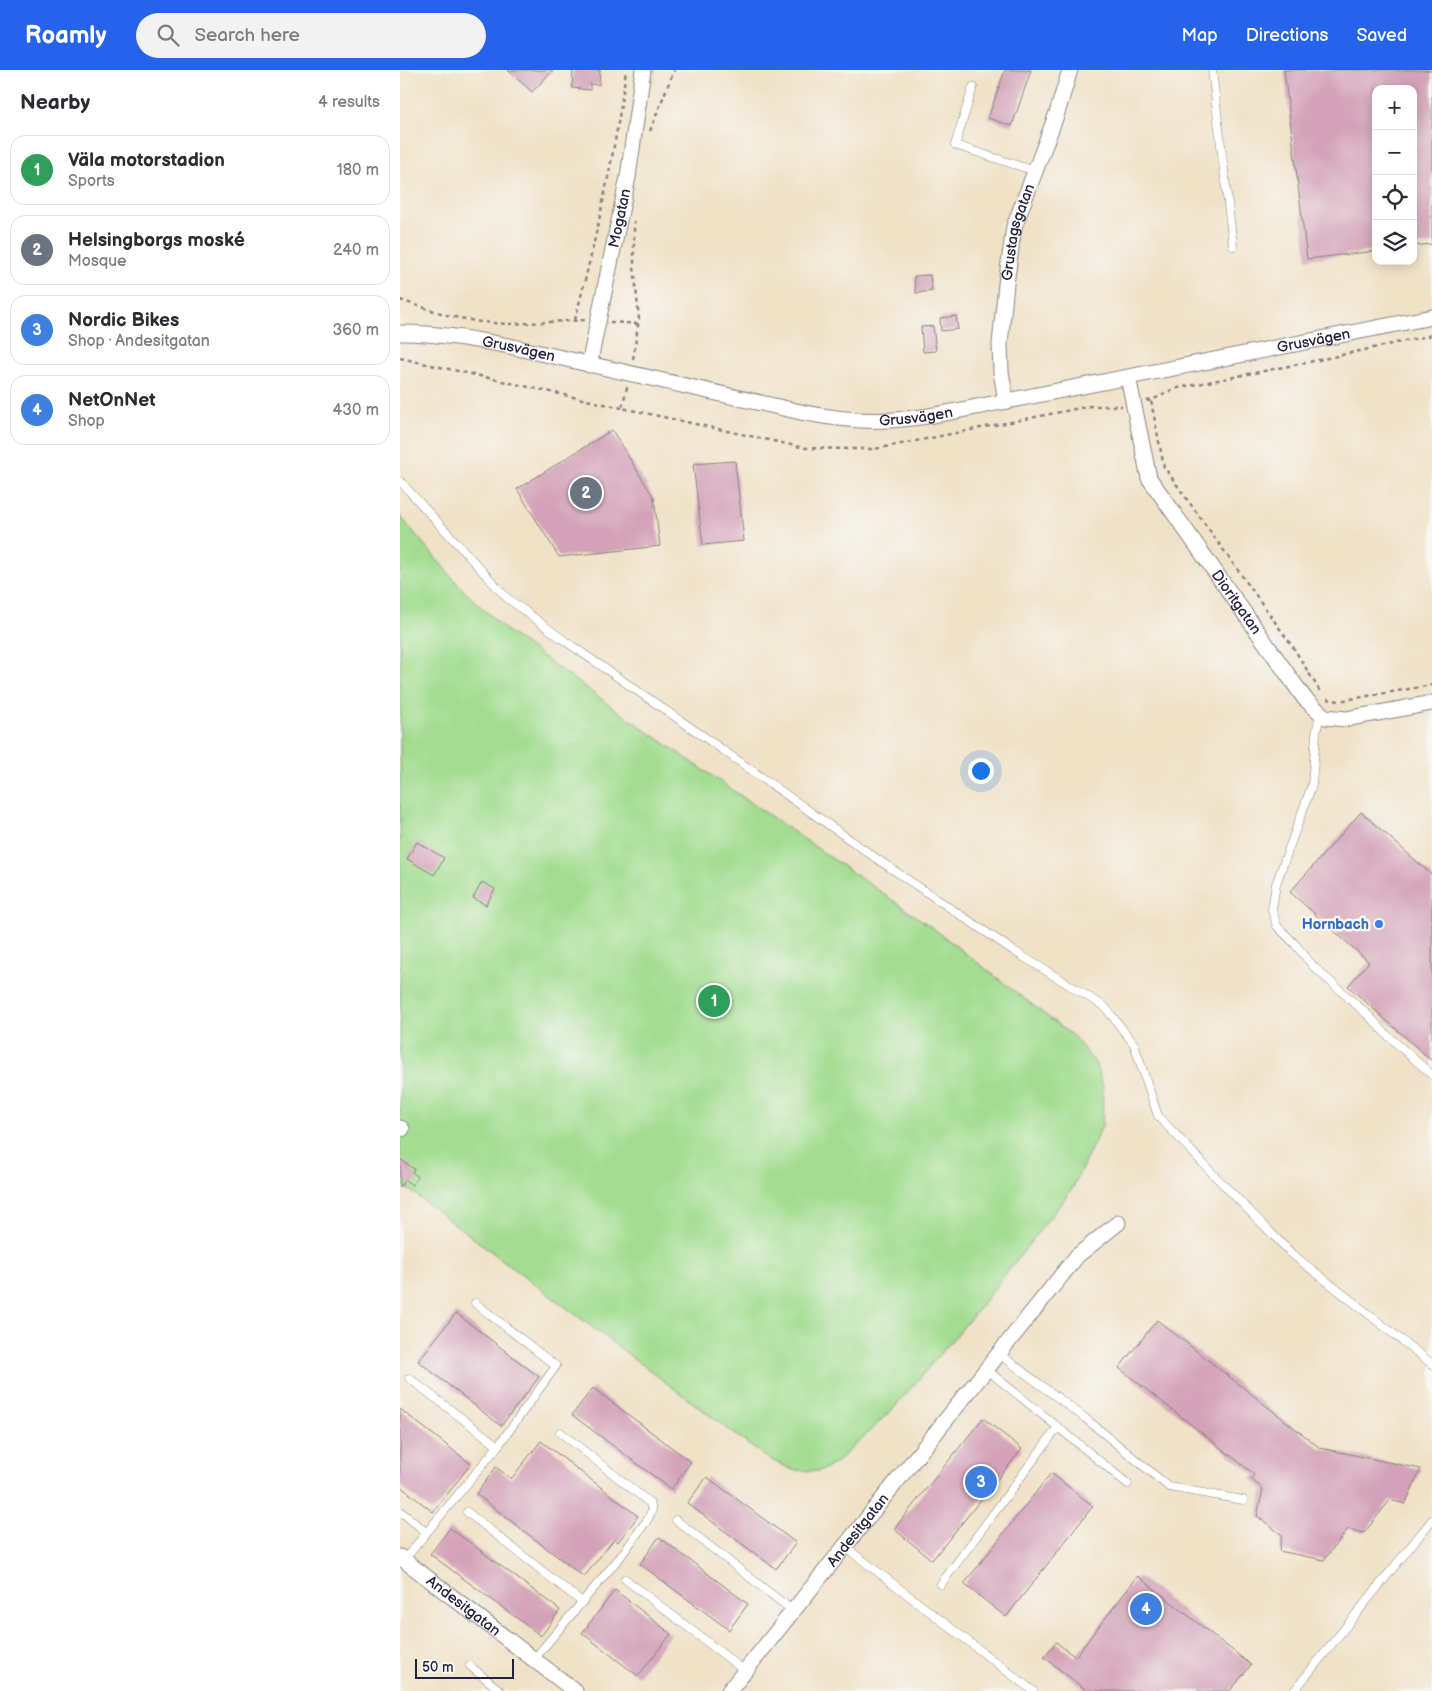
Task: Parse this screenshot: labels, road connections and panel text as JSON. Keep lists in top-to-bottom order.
{
  "streets": {
    "street": [
      "Mogatan",
      "Grustagsgatan",
      "Grusvägen",
      "Dioritgatan",
      "Andesitgatan"
    ]
  },
  "crossings": [
    ["Mogatan", "Grusvägen"],
    ["Grustagsgatan", "Grusvägen"],
    ["Grusvägen", "Dioritgatan"]
  ],
  "places": ["Hornbach"],
  "scale_bar": "50 m",
  "page": {
    "header": "Roamly",
    "search": "Search here",
    "nav": ["Map", "Directions", "Saved"],
    "heading": ["Nearby", "4 results"],
    "map_buttons": ["+", "−"],
    "list": [
      {
        "mark": "1",
        "name": "Väla motorstadion",
        "note": "Sports",
        "value": "180 m"
      },
      {
        "mark": "2",
        "name": "Helsingborgs moské",
        "note": "Mosque",
        "value": "240 m"
      },
      {
        "mark": "3",
        "name": "Nordic Bikes",
        "note": "Shop · Andesitgatan",
        "value": "360 m"
      },
      {
        "mark": "4",
        "name": "NetOnNet",
        "note": "Shop",
        "value": "430 m"
      }
    ],
    "pins": [
      "2",
      "1",
      "3",
      "4"
    ],
    "scale": "50 m"
  }
}
